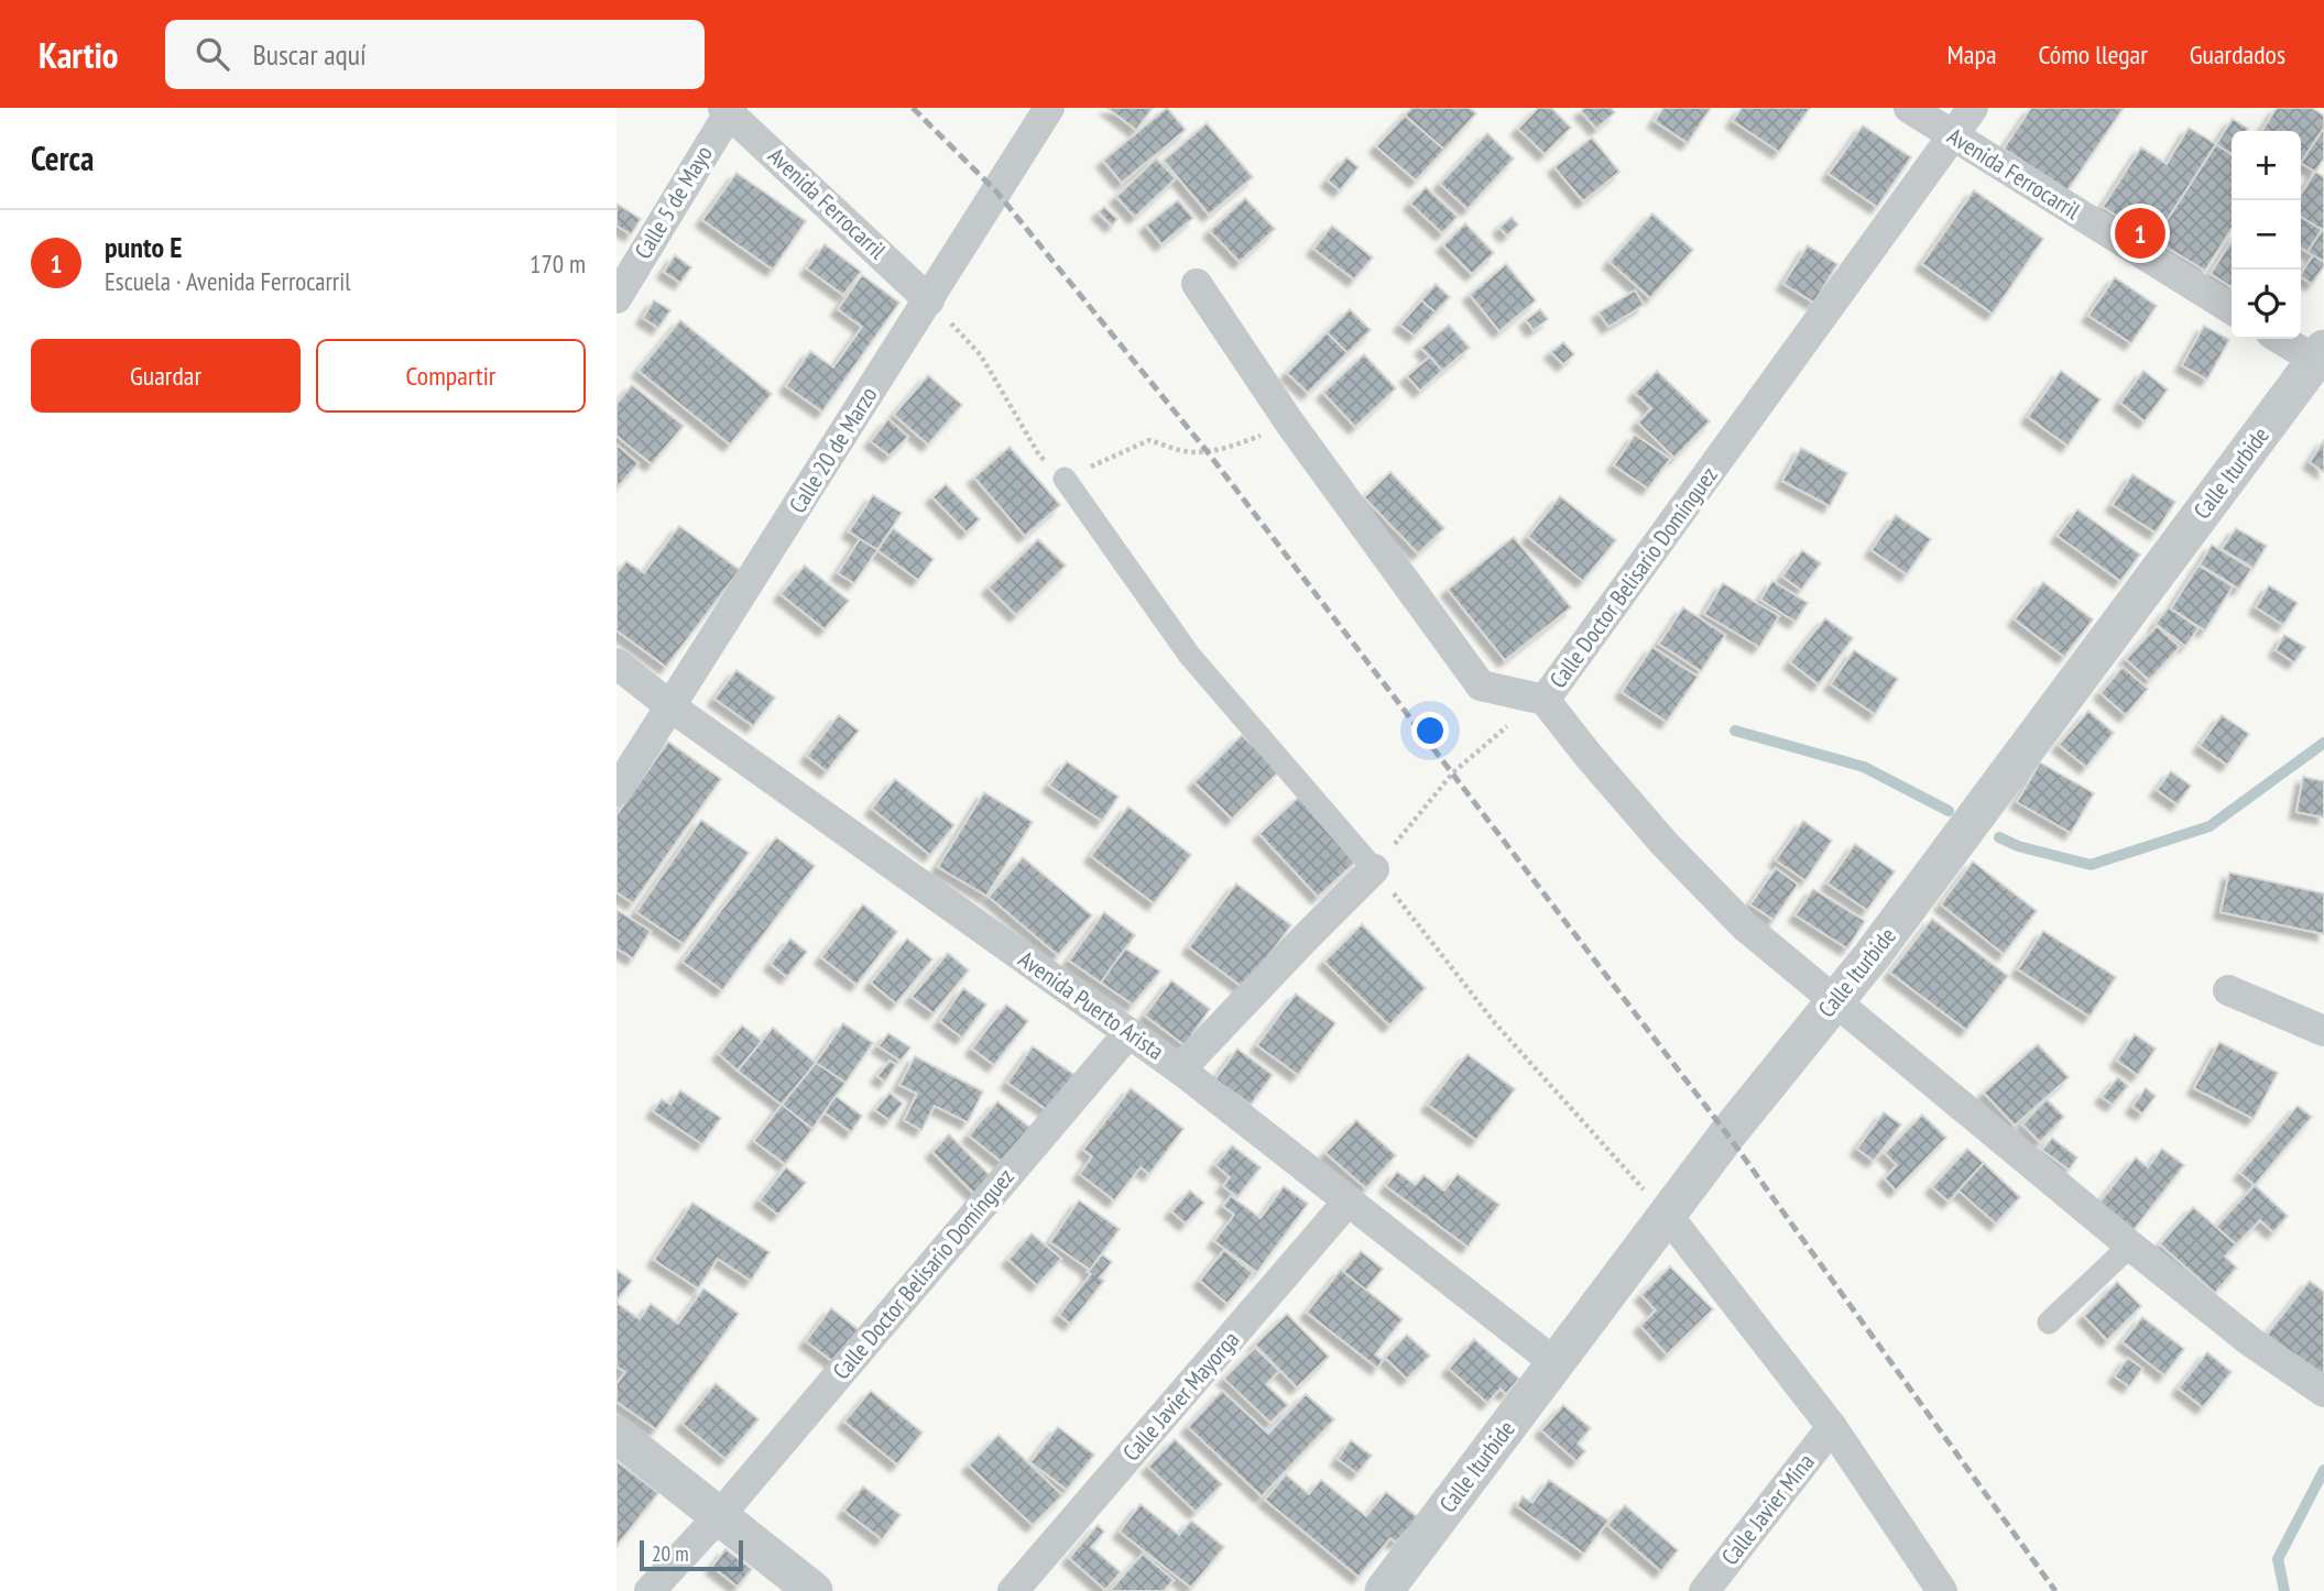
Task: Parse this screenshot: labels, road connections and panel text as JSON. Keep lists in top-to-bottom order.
{
  "streets": {
    "street": [
      "Avenida Ferrocarril",
      "Calle 5 de Mayo",
      "Calle 20 de Marzo",
      "Calle Iturbide",
      "Calle Doctor Belisario Domínguez",
      "Avenida Puerto Arista",
      "Calle Javier Mayorga",
      "Calle Javier Mina"
    ]
  },
  "crossings": [
    ["Avenida Ferrocarril", "Calle 5 de Mayo"],
    ["Avenida Ferrocarril", "Calle 20 de Marzo"],
    ["Avenida Ferrocarril", "Calle Doctor Belisario Domínguez"],
    ["Calle 20 de Marzo", "Avenida Puerto Arista"],
    ["Calle Iturbide", "Avenida Puerto Arista"],
    ["Calle Doctor Belisario Domínguez", "Avenida Puerto Arista"],
    ["Avenida Puerto Arista", "Calle Javier Mayorga"]
  ],
  "scale_bar": "20 m",
  "page": {
    "header": "Kartio",
    "search": "Buscar aquí",
    "nav": ["Mapa", "Cómo llegar", "Guardados"],
    "heading": "Cerca",
    "map_buttons": ["+", "−"],
    "pins": "1",
    "list": [
      {
        "mark": "1",
        "name": "punto E",
        "note": "Escuela · Avenida Ferrocarril",
        "value": "170 m"
      }
    ],
    "buttons": ["Guardar", "Compartir"],
    "scale": "20 m"
  }
}
